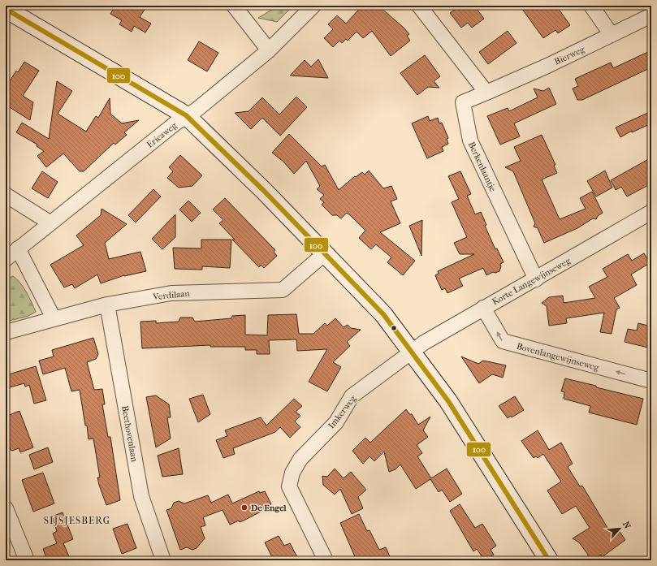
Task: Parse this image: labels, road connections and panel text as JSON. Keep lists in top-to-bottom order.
{
  "streets": {
    "street": [
      "Bierweg",
      "Ericaweg",
      "Berkenlaantje",
      "Korte Langewijnseweg",
      "Verdilaan",
      "Bovenlangewijnseweg",
      "Imkerweg",
      "Beethovenlaan"
    ]
  },
  "crossings": [
    ["Bierweg", "Berkenlaantje"],
    ["Berkenlaantje", "Korte Langewijnseweg"],
    ["Korte Langewijnseweg", "Bovenlangewijnseweg"],
    ["Korte Langewijnseweg", "Imkerweg"],
    ["Verdilaan", "Beethovenlaan"]
  ],
  "one_way": ["Bovenlangewijnseweg"],
  "districts": ["SIJSJESBERG"],
  "places": ["De Engel"],
  "lines": ["transit line 100"],
  "north": "top right"
}
